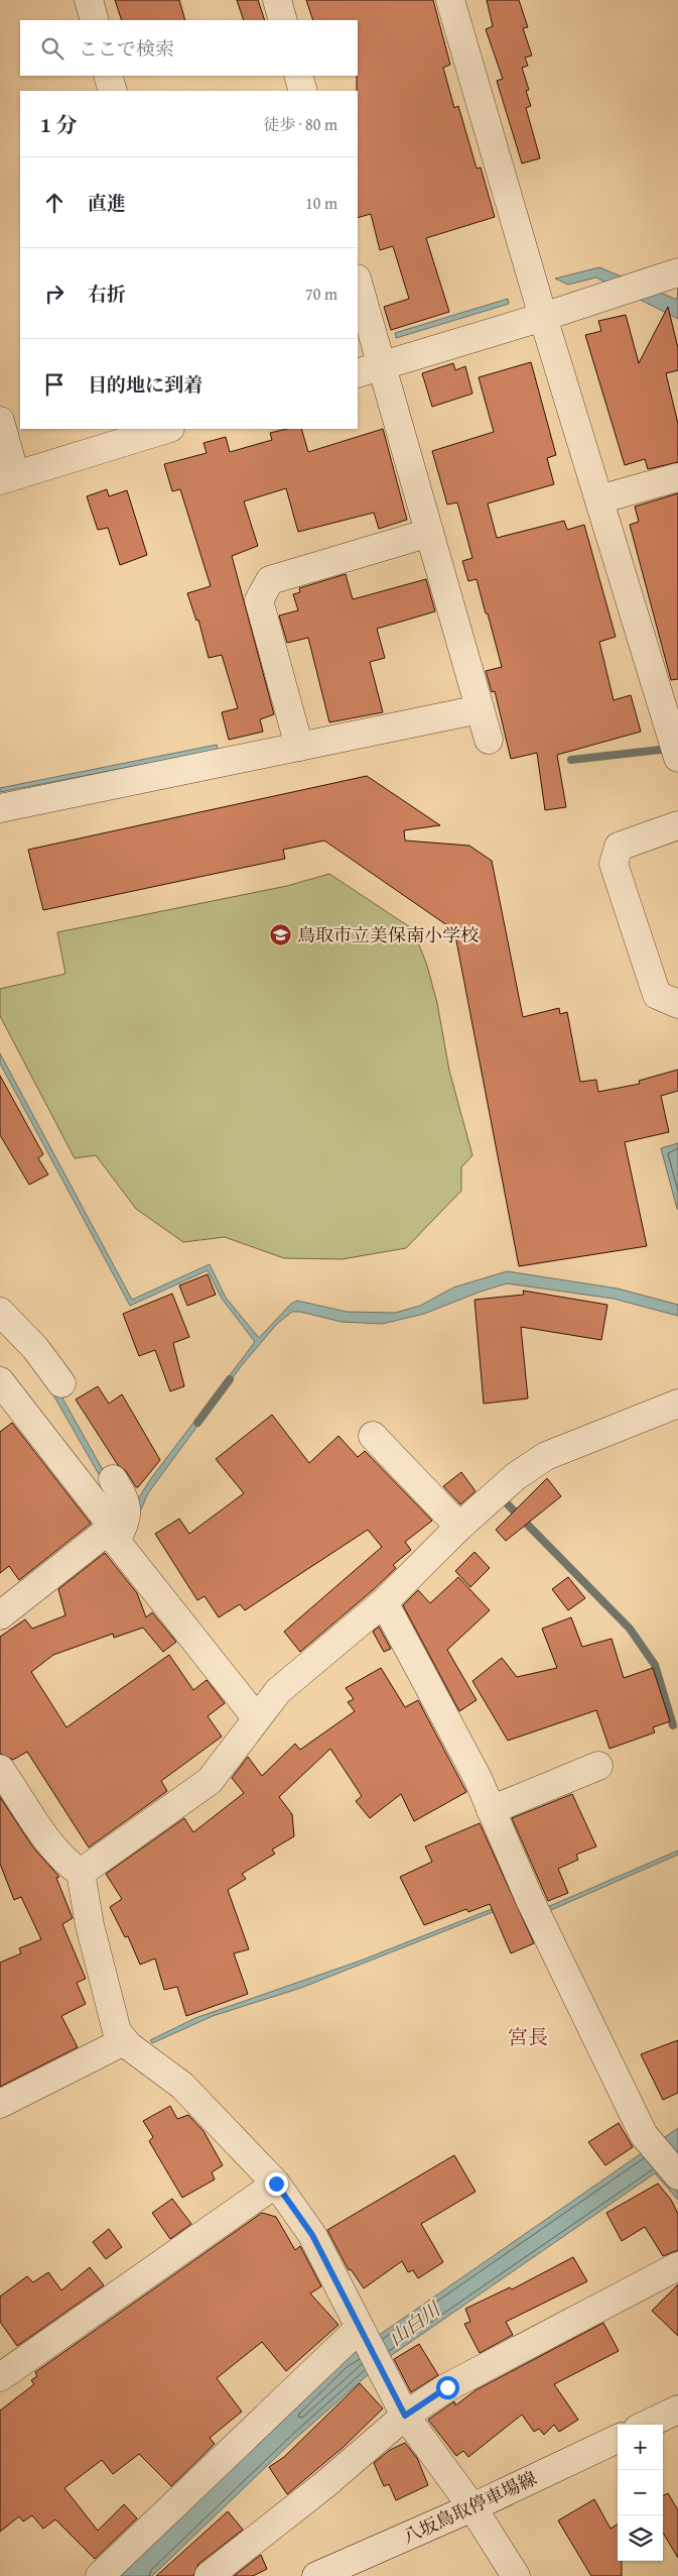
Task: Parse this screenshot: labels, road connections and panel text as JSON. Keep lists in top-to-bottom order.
{
  "streets": {
    "street": ["八坂鳥取停車場線"]
  },
  "districts": ["宮長"],
  "water": ["山白川"],
  "places": {
    "school or university": ["鳥取市立美保南小学校"]
  },
  "page": {
    "search": "ここで検索",
    "heading": ["1 分", "徒歩 · 80 m"],
    "list": [
      ["直進", "10 m"],
      ["右折", "70 m"],
      "目的地に到着"
    ],
    "map_buttons": ["+", "−"]
  }
}
